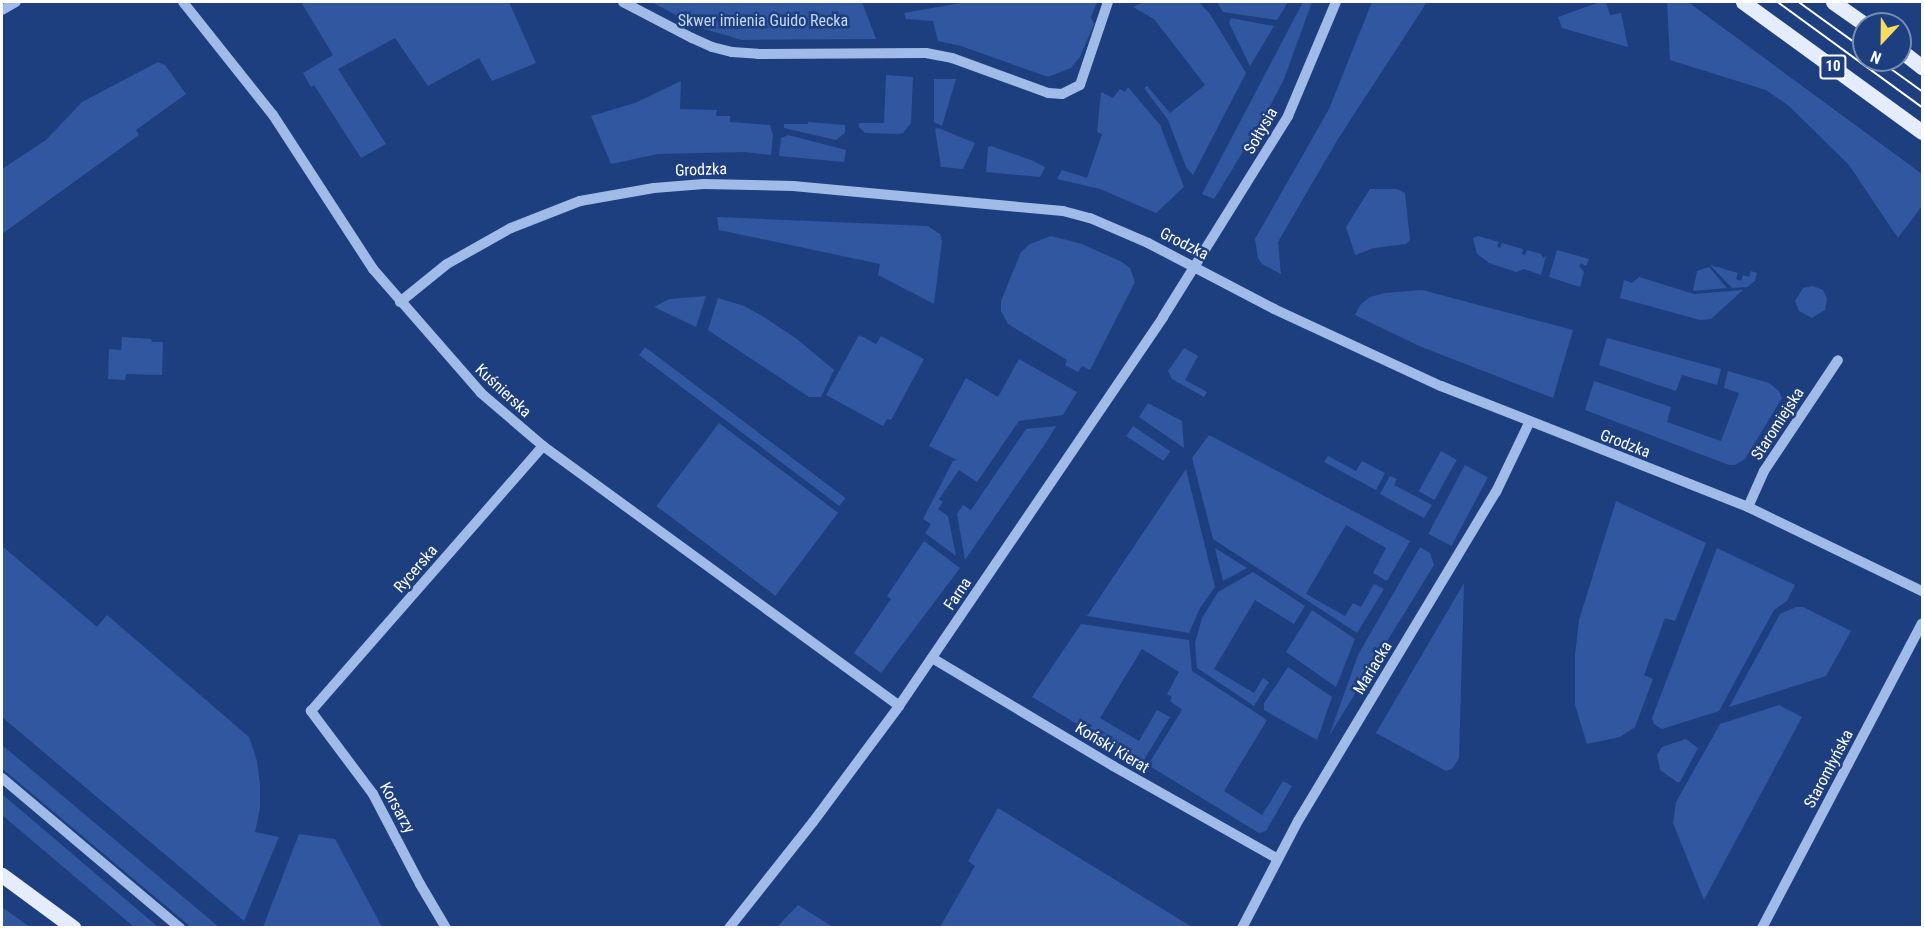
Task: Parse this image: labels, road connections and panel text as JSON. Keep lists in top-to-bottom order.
{
  "streets": {
    "main road": ["10"],
    "street": [
      "Sołtysia",
      "Grodzka",
      "Kuśnierska",
      "Staromiejska",
      "Rycerska",
      "Farna",
      "Mariacka",
      "Koński Kierat",
      "Staromłyńska",
      "Korsarzy"
    ]
  },
  "crossings": [
    ["Sołtysia", "Grodzka"],
    ["Sołtysia", "Farna"],
    ["Grodzka", "Kuśnierska"],
    ["Grodzka", "Staromiejska"],
    ["Grodzka", "Farna"],
    ["Grodzka", "Mariacka"],
    ["Kuśnierska", "Rycerska"],
    ["Kuśnierska", "Farna"],
    ["Rycerska", "Korsarzy"],
    ["Farna", "Koński Kierat"],
    ["Mariacka", "Koński Kierat"]
  ],
  "parks": ["Skwer imienia Guido Recka"],
  "north": "bottom"
}
